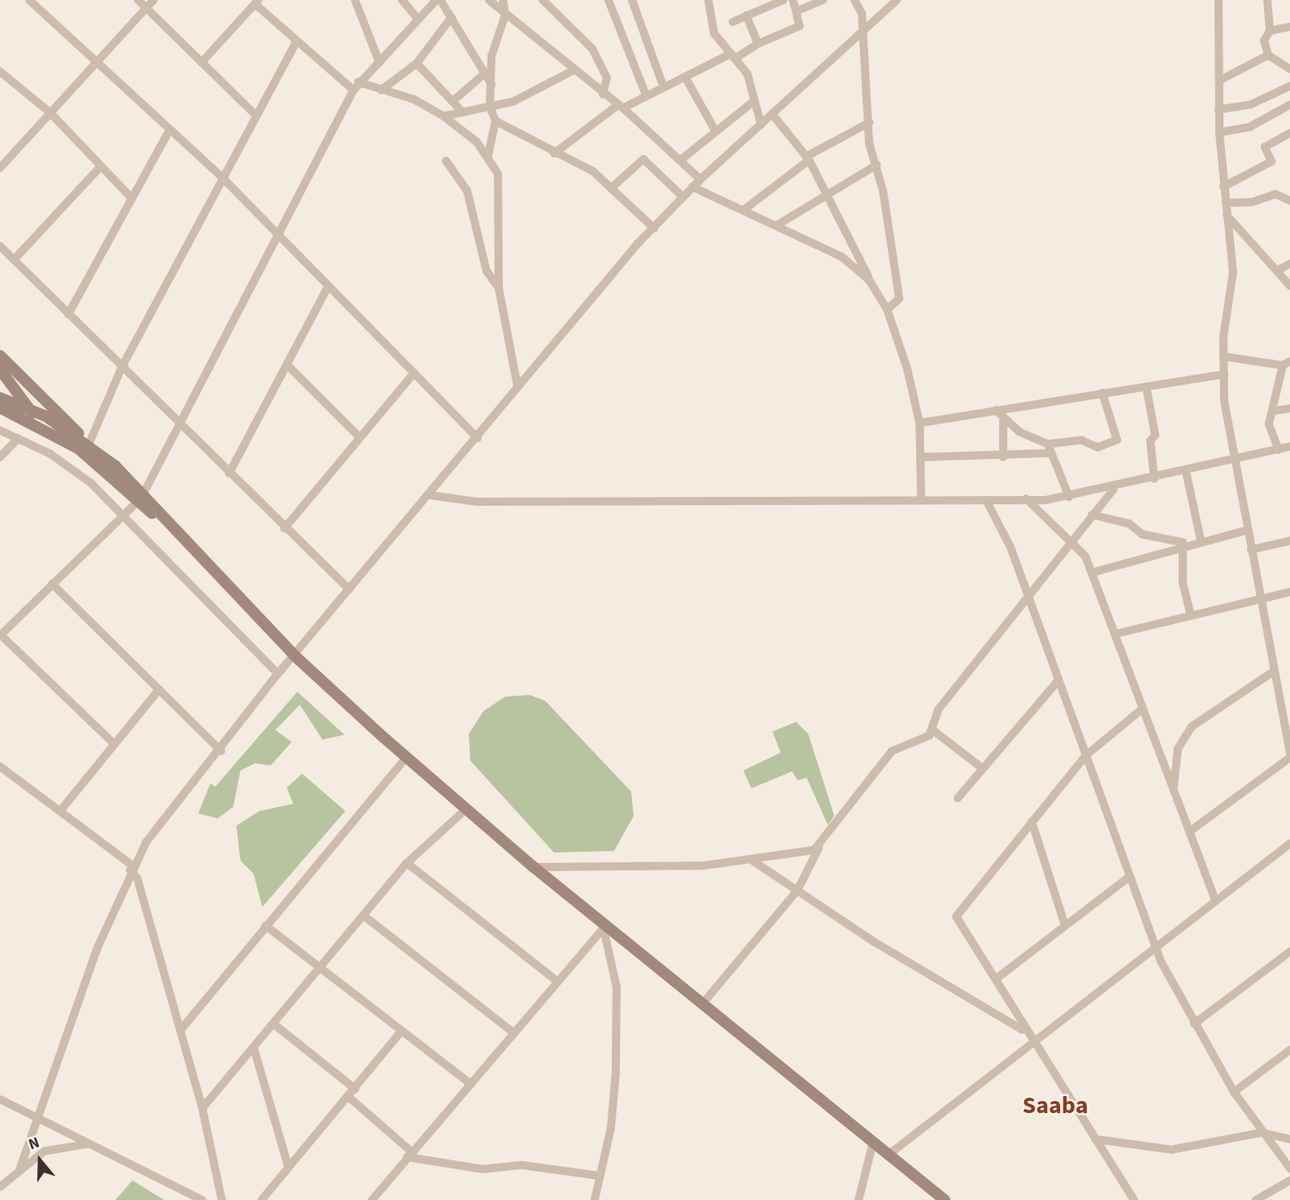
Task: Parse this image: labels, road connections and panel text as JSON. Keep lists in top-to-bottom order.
{
  "districts": ["Saaba"],
  "north": "top"
}
